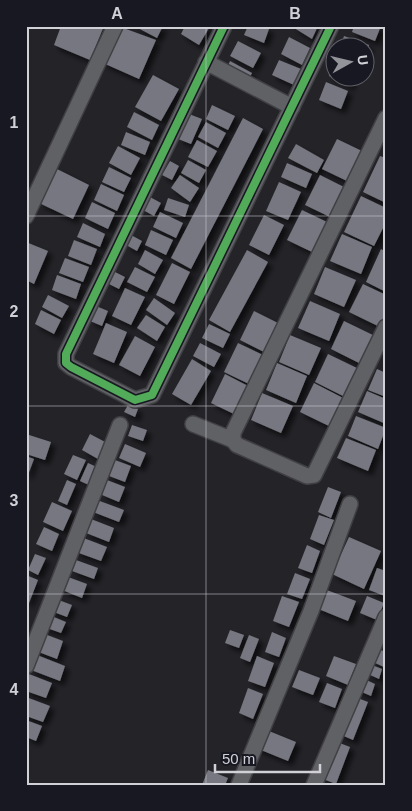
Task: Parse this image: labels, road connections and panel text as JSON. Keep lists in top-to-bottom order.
{
  "scale_bar": "50 m",
  "north": "right",
  "grid": {
    "columns": ["A", "B"],
    "rows": [
      "1",
      "2",
      "3",
      "4"
    ]
  }
}
